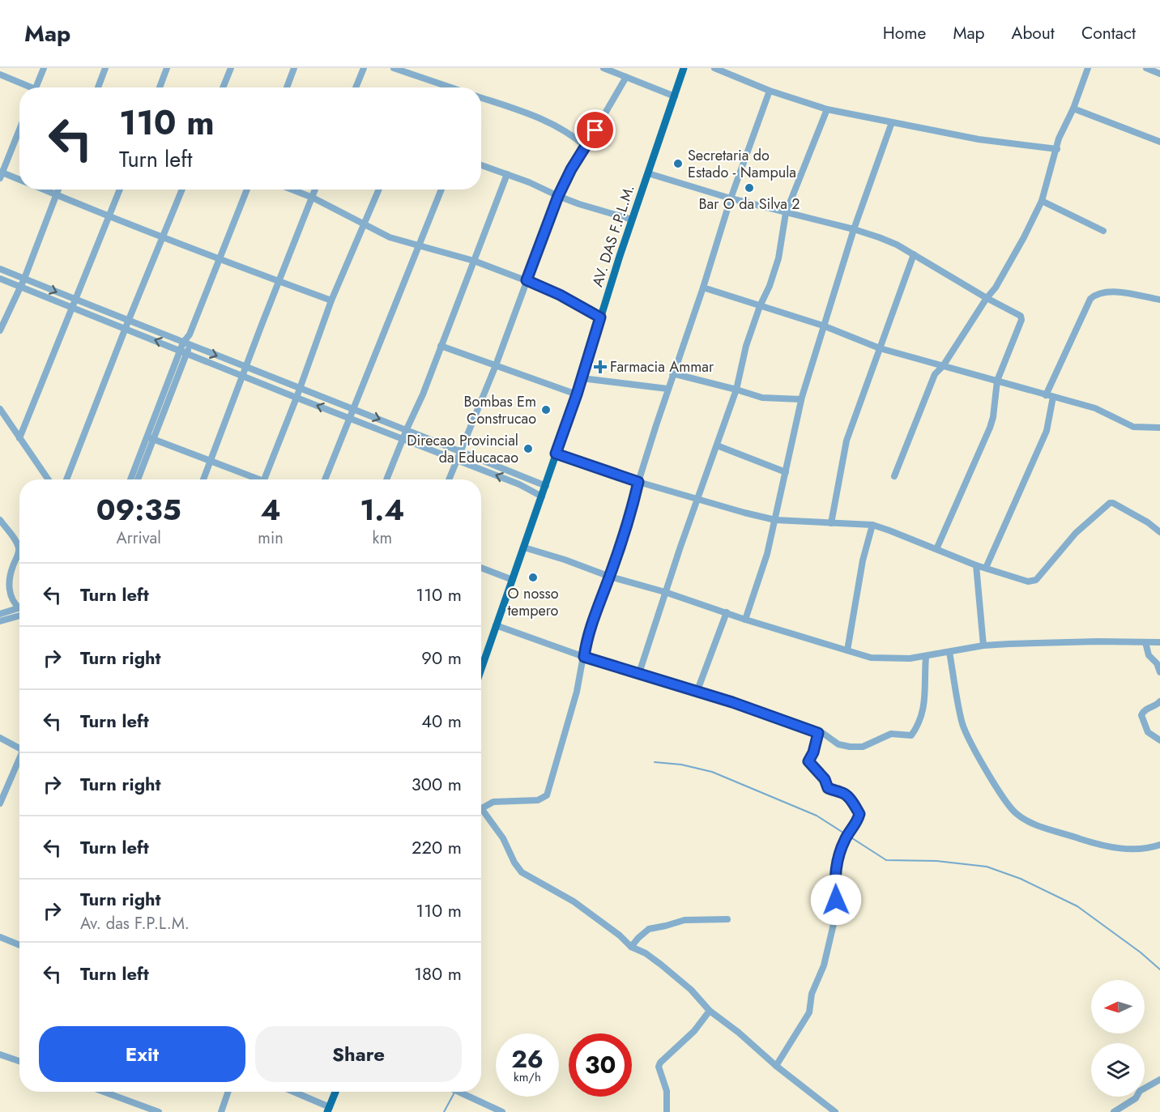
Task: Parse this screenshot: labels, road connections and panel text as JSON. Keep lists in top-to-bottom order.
{
  "streets": {
    "main road": ["AV. DAS F.P.L.M."]
  },
  "places": {
    "other": [
      "Secretaria do Estado - Nampula",
      "Bar O da Silva 2",
      "Bombas Em Construcao",
      "Direcao Provincial da Educacao",
      "O nosso tempero"
    ],
    "health": ["Farmacia Ammar"]
  },
  "north": "left",
  "page": {
    "header": "Map",
    "nav": [
      "Home",
      "Map",
      "About",
      "Contact"
    ],
    "turn": ["110 m", "Turn left"],
    "eta": [
      "09:35",
      "Arrival",
      "4",
      "min",
      "1.4",
      "km"
    ],
    "list": [
      {
        "name": "Turn left",
        "value": "110 m"
      },
      {
        "name": "Turn right",
        "value": "90 m"
      },
      {
        "name": "Turn left",
        "value": "40 m"
      },
      {
        "name": "Turn right",
        "value": "300 m"
      },
      {
        "name": "Turn left",
        "value": "220 m"
      },
      {
        "name": "Turn right",
        "note": "Av. das F.P.L.M.",
        "value": "110 m"
      },
      {
        "name": "Turn left",
        "value": "180 m"
      }
    ],
    "buttons": ["Exit", "Share"],
    "speed": "26 km/h",
    "limit": "30"
  }
}
